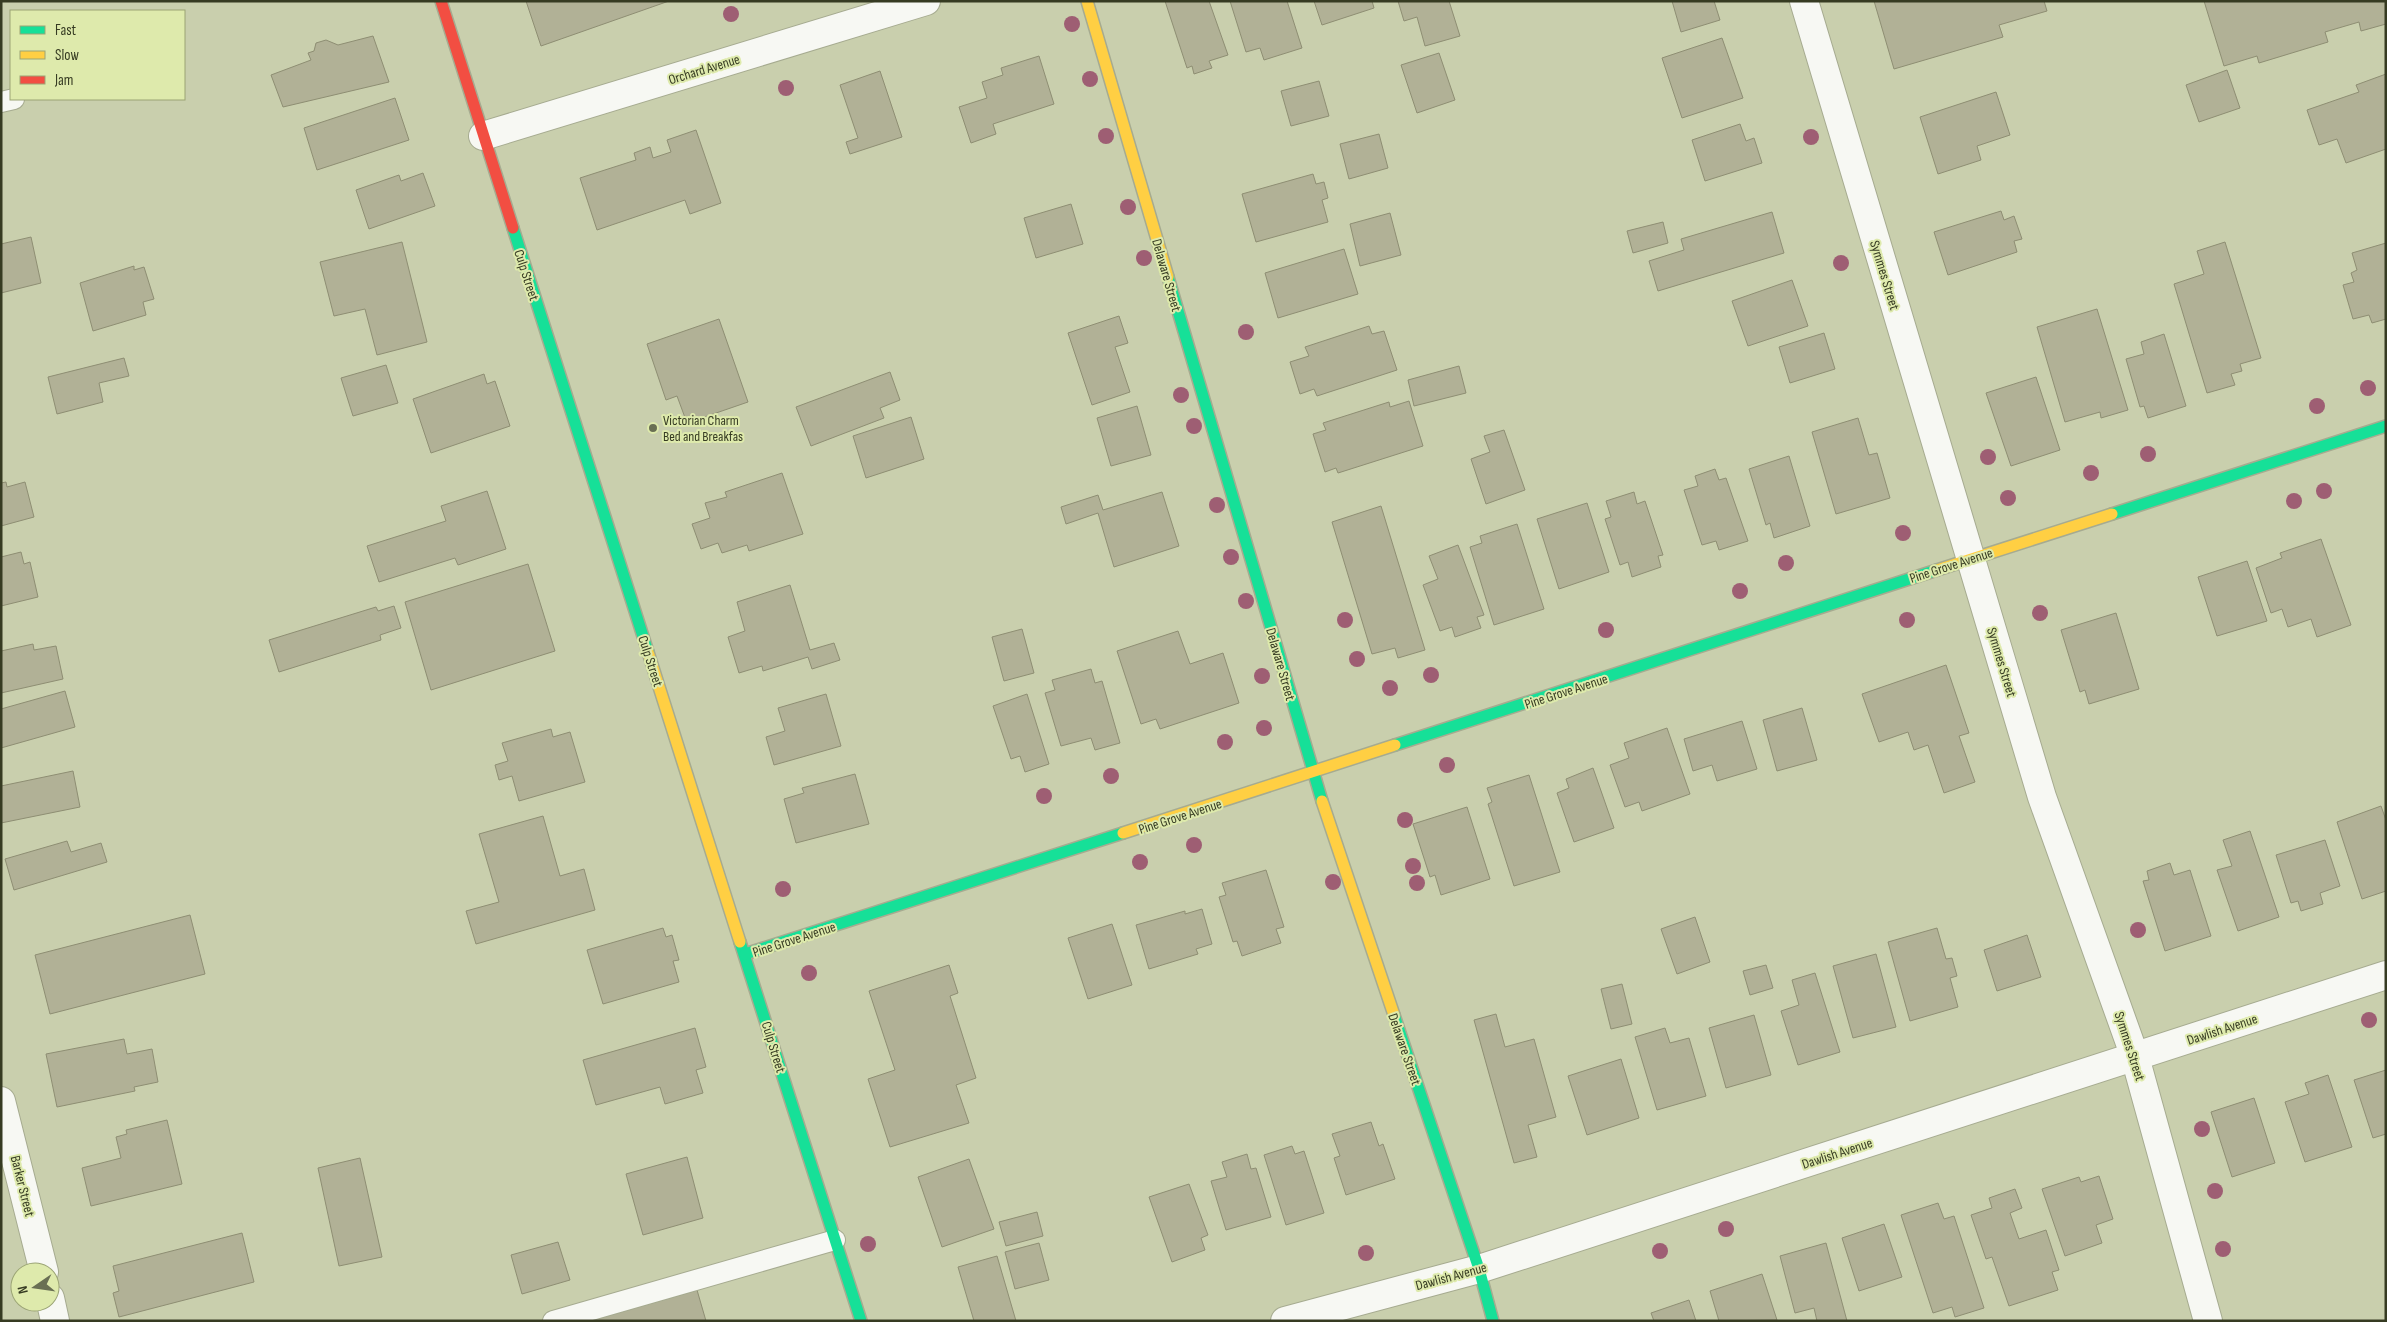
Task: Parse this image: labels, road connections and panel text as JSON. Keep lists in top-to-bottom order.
{
  "streets": {
    "street": [
      "Orchard Avenue",
      "Culp Street",
      "Delaware Street",
      "Symmes Street",
      "Pine Grove Avenue",
      "Dawlish Avenue",
      "Barker Street"
    ]
  },
  "crossings": [
    ["Orchard Avenue", "Culp Street"],
    ["Culp Street", "Pine Grove Avenue"],
    ["Delaware Street", "Pine Grove Avenue"],
    ["Delaware Street", "Dawlish Avenue"],
    ["Symmes Street", "Pine Grove Avenue"],
    ["Symmes Street", "Dawlish Avenue"]
  ],
  "places": ["Victorian Charm Bed and Breakfas"],
  "legend": ["Fast", "Slow", "Jam"],
  "north": "left"
}
